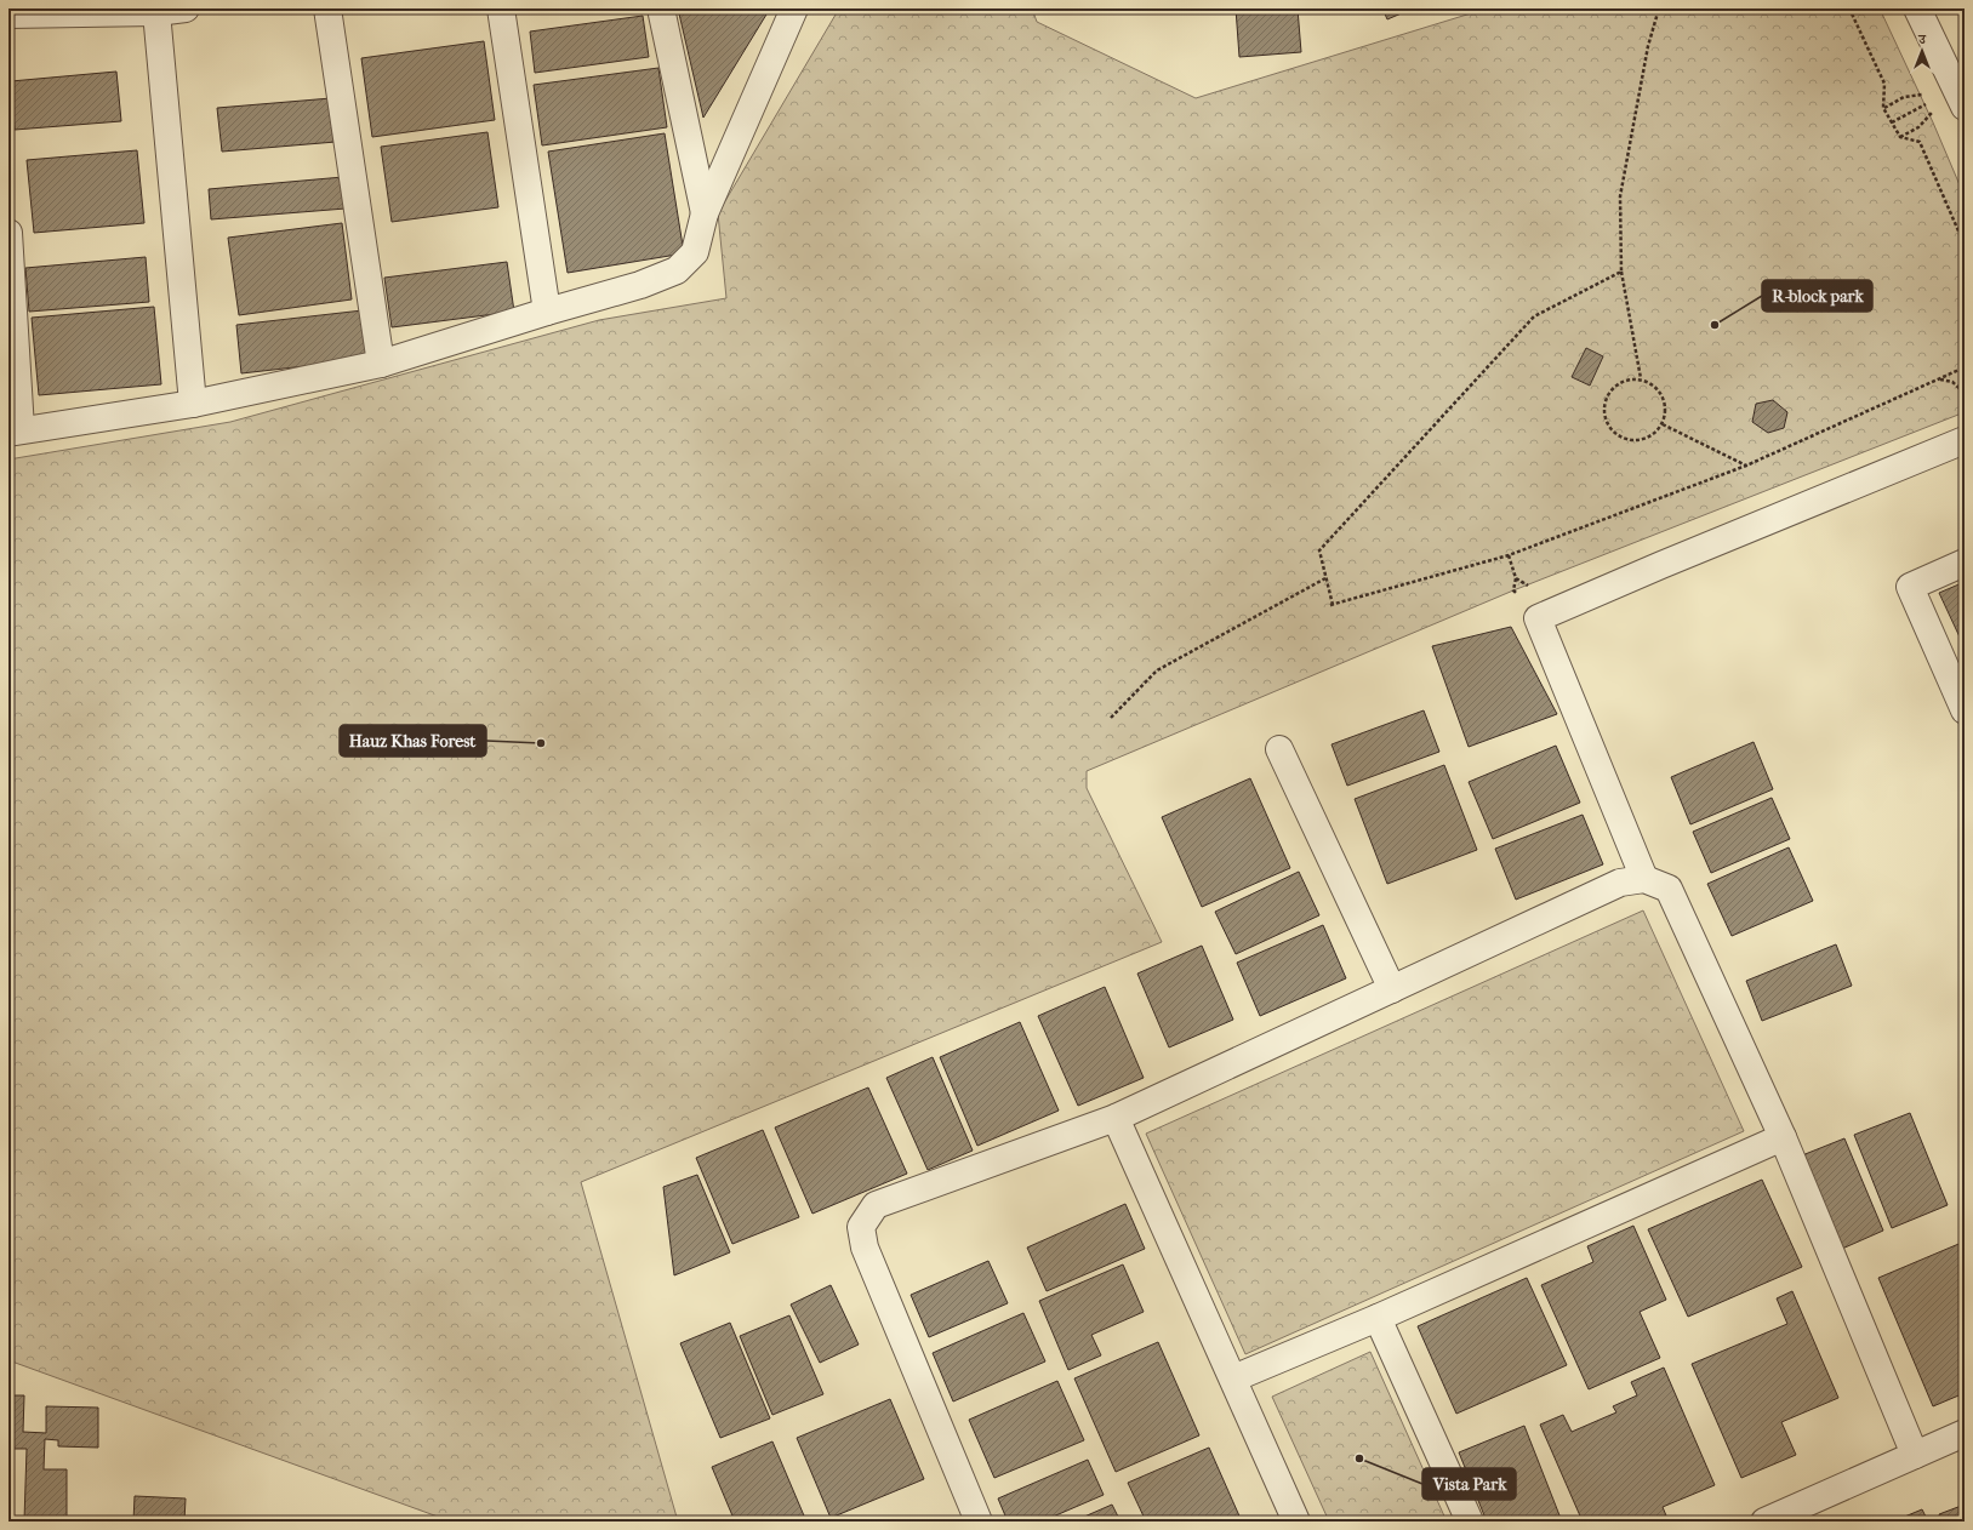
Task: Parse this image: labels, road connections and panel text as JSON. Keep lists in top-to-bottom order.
{
  "places": ["R-block park", "Hauz Khas Forest", "Vista Park"],
  "north": "top"
}
